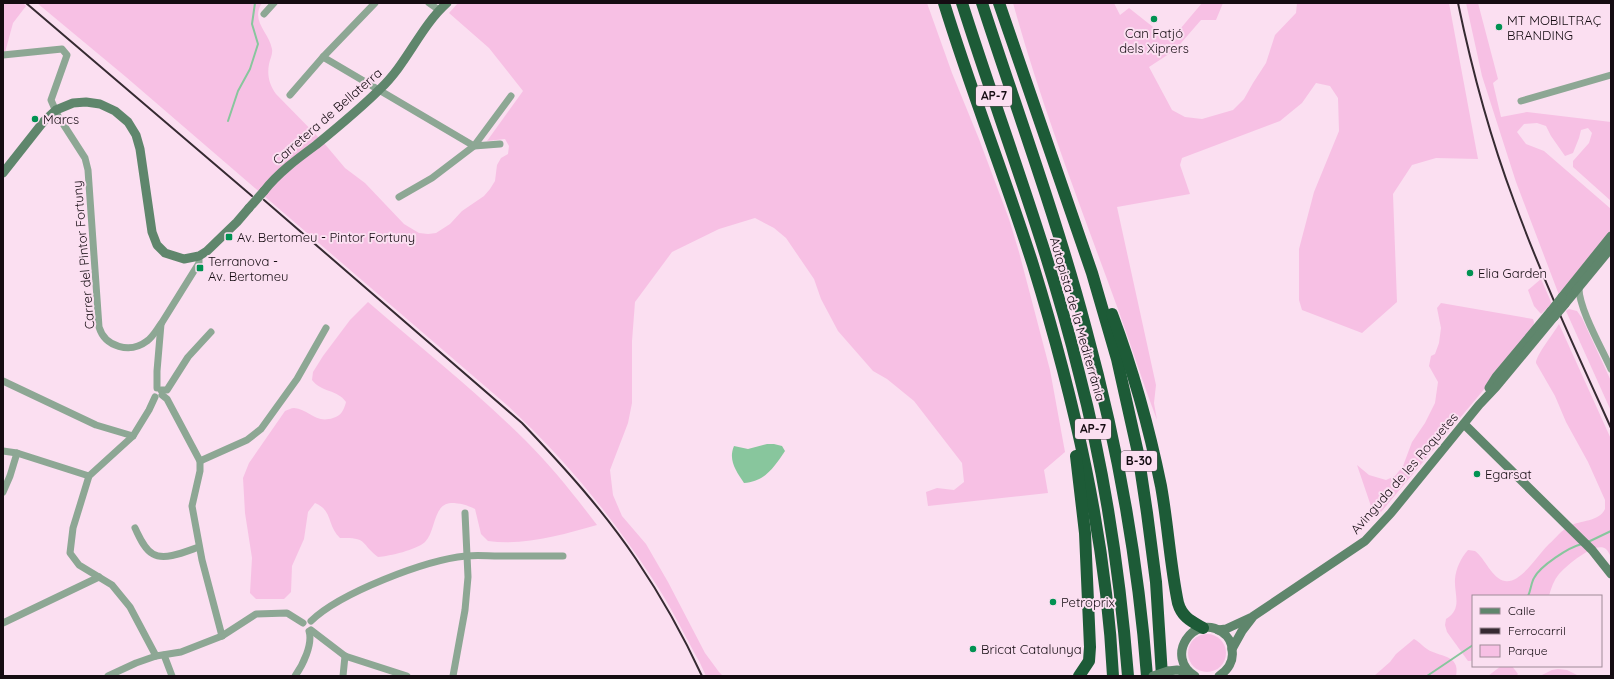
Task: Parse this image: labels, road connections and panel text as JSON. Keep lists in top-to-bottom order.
{
  "streets": {
    "highway": ["AP-7", "Autopista de la Mediterrània", "B-30"],
    "street": ["Carretera de Bellaterra", "Carrer del Pintor Fortuny", "Avinguda de les Roquetes"]
  },
  "crossings": [
    ["Carretera de Bellaterra", "Carrer del Pintor Fortuny"]
  ],
  "places": {
    "other": [
      "Can Fatjó dels Xiprers",
      "MT MOBILTRAÇ BRANDING",
      "Marcs",
      "Elia Garden",
      "Egarsat",
      "Petroprix",
      "Bricat Catalunya"
    ],
    "transit": ["Av. Bertomeu - Pintor Fortuny", "Terranova - Av. Bertomeu"]
  },
  "legend": ["Calle", "Ferrocarril", "Parque"]
}
